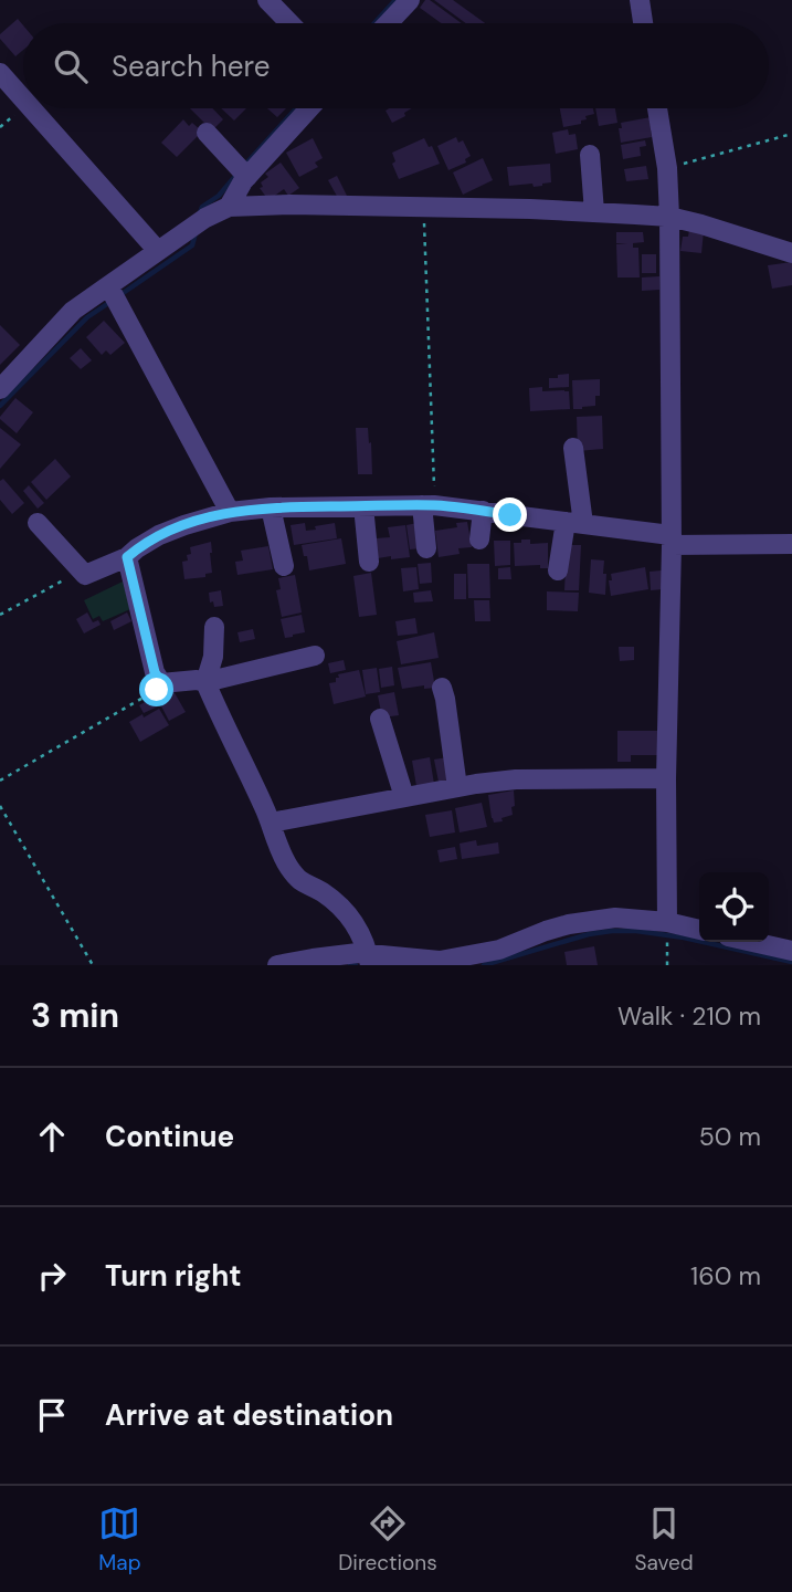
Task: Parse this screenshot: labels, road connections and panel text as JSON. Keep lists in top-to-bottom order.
{
  "page": {
    "search": "Search here",
    "heading": ["3 min", "Walk · 210 m"],
    "list": [
      ["Continue", "50 m"],
      ["Turn right", "160 m"],
      "Arrive at destination"
    ],
    "nav": ["Map", "Directions", "Saved"]
  }
}
